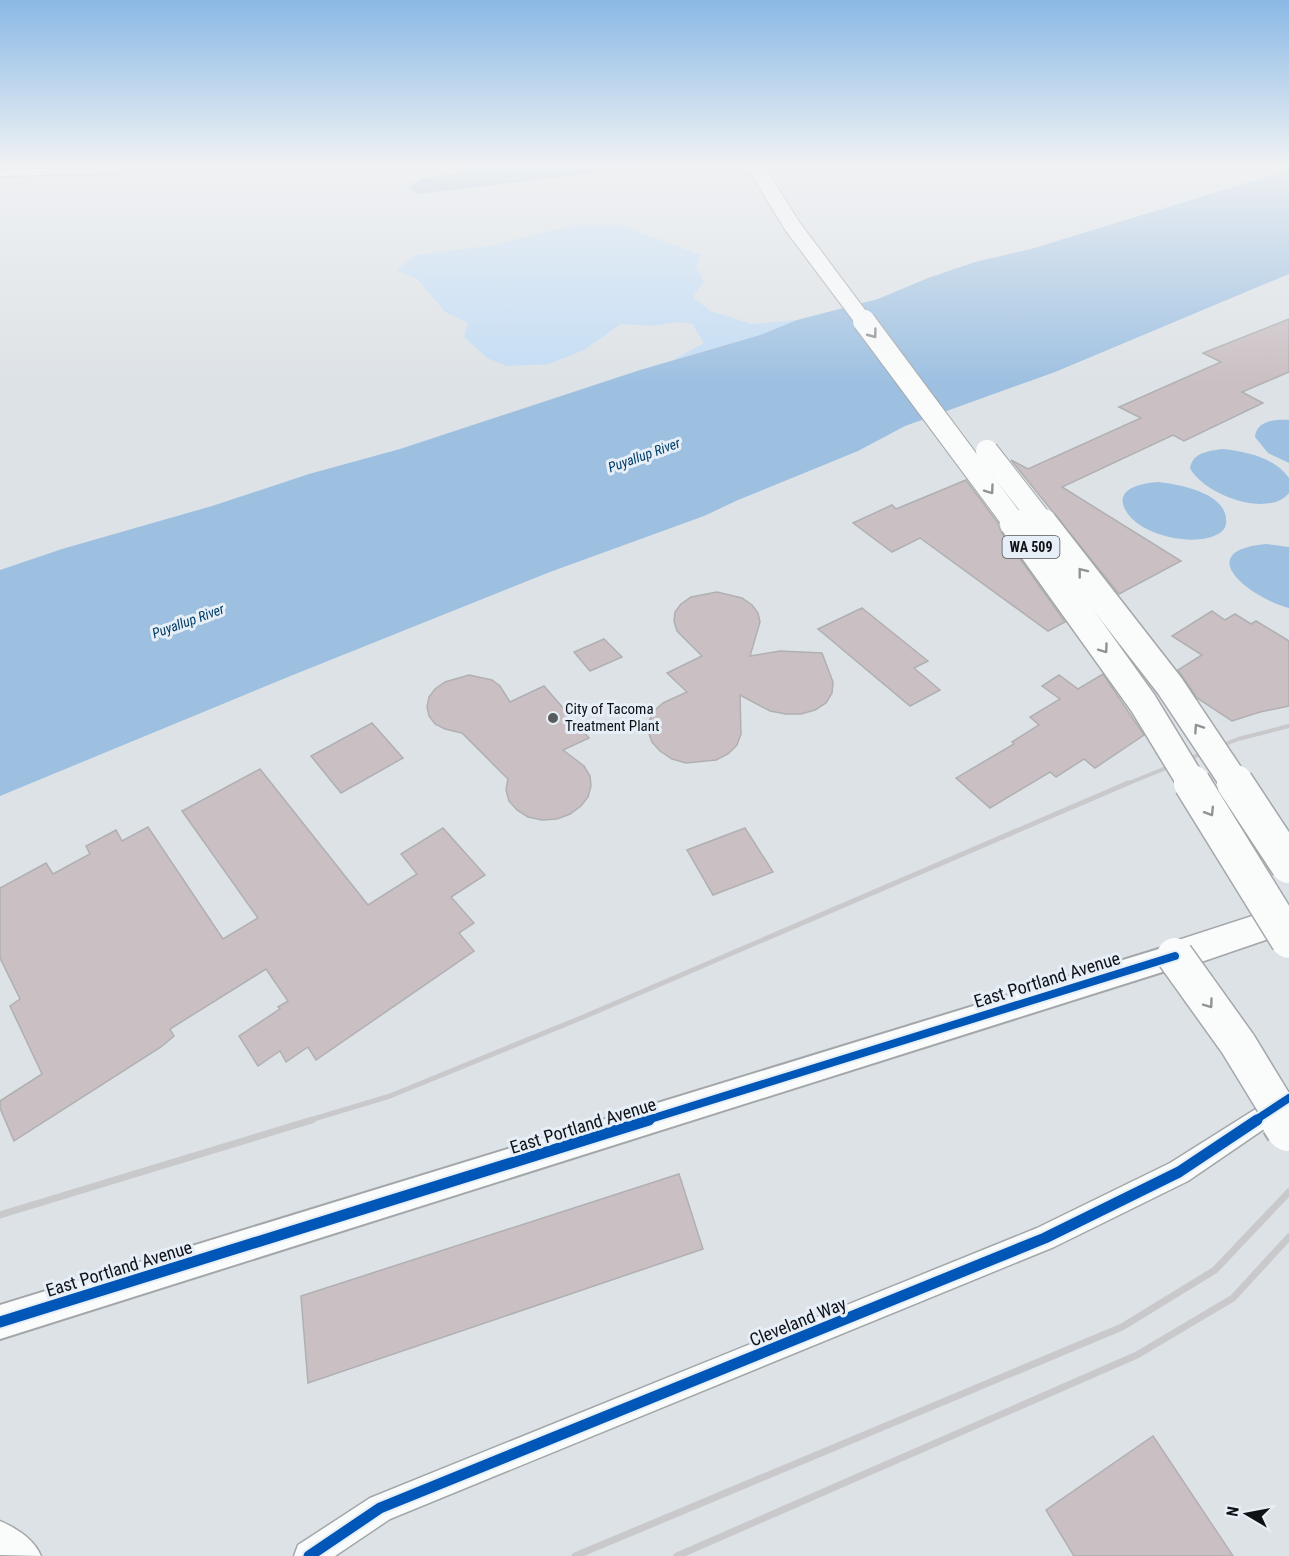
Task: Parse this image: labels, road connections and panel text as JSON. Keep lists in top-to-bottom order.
{
  "streets": {
    "highway": ["WA 509"],
    "main road": ["East Portland Avenue"],
    "street": ["Cleveland Way"]
  },
  "water": ["Puyallup River"],
  "places": ["City of Tacoma Treatment Plant"],
  "north": "left"
}
